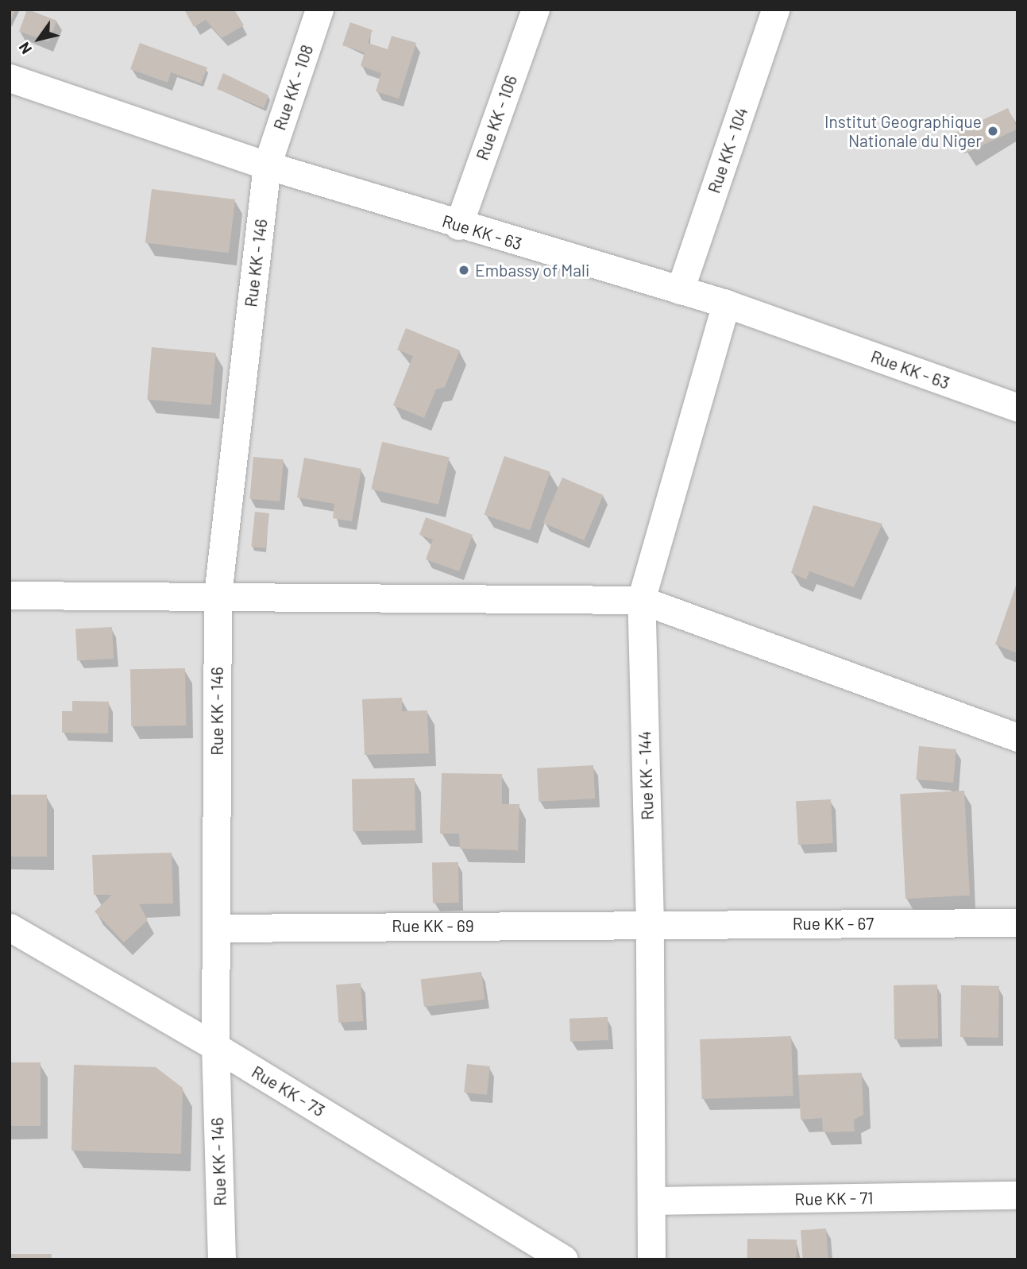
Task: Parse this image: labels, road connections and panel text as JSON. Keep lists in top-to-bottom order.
{
  "streets": {
    "street": [
      "Rue KK - 108",
      "Rue KK - 106",
      "Rue KK - 104",
      "Rue KK - 63",
      "Rue KK - 146",
      "Rue KK - 144",
      "Rue KK - 67",
      "Rue KK - 69",
      "Rue KK - 73",
      "Rue KK - 71"
    ]
  },
  "crossings": [
    ["Rue KK - 108", "Rue KK - 63"],
    ["Rue KK - 108", "Rue KK - 146"],
    ["Rue KK - 106", "Rue KK - 63"],
    ["Rue KK - 104", "Rue KK - 63"],
    ["Rue KK - 63", "Rue KK - 146"],
    ["Rue KK - 63", "Rue KK - 144"],
    ["Rue KK - 146", "Rue KK - 69"],
    ["Rue KK - 146", "Rue KK - 73"],
    ["Rue KK - 144", "Rue KK - 67"],
    ["Rue KK - 144", "Rue KK - 69"],
    ["Rue KK - 144", "Rue KK - 71"],
    ["Rue KK - 67", "Rue KK - 69"]
  ],
  "places": ["Institut Geographique Nationale du Niger", "Embassy of Mali"],
  "north": "bottom left"
}
